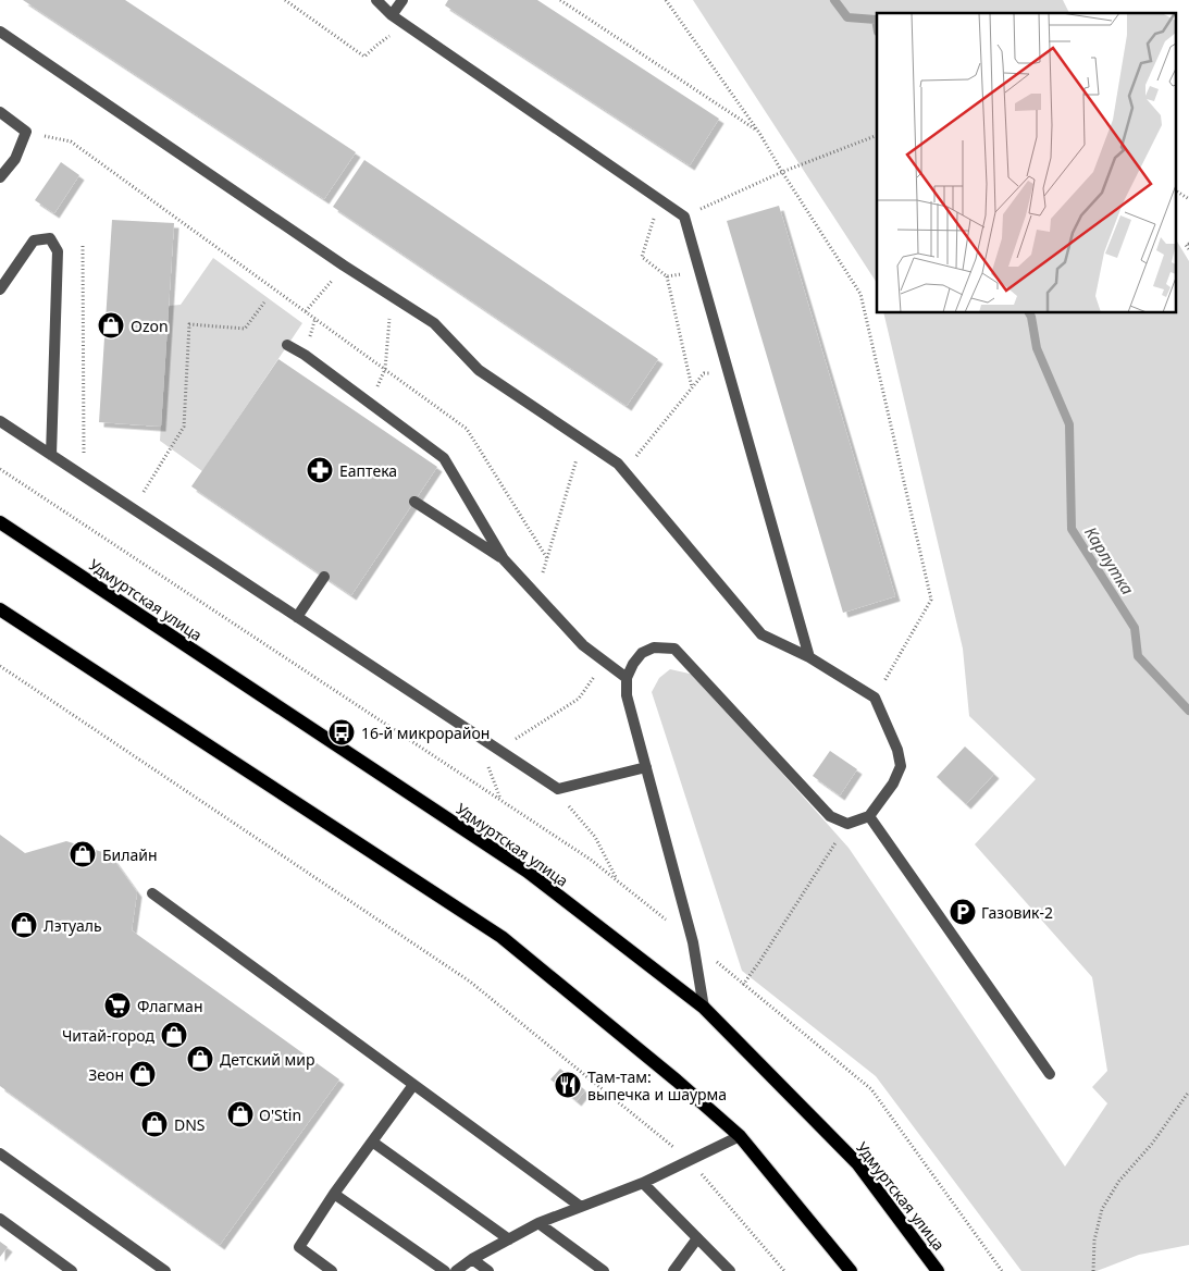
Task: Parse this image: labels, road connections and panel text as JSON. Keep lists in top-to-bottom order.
{
  "streets": {
    "main road": ["Удмуртская улица"]
  },
  "water": ["Карлутка"],
  "places": {
    "shop": [
      "Ozon",
      "Билайн",
      "Лэтуаль",
      "Читай-город",
      "Детский мир",
      "Зеон",
      "O'Stin",
      "DNS"
    ],
    "pharmacy": ["Еаптека"],
    "bus stop": ["16-й микрорайон"],
    "parking": ["Газовик-2"],
    "supermarket": ["Флагман"],
    "restaurant": ["Там-там: выпечка и шаурма"]
  }
}
